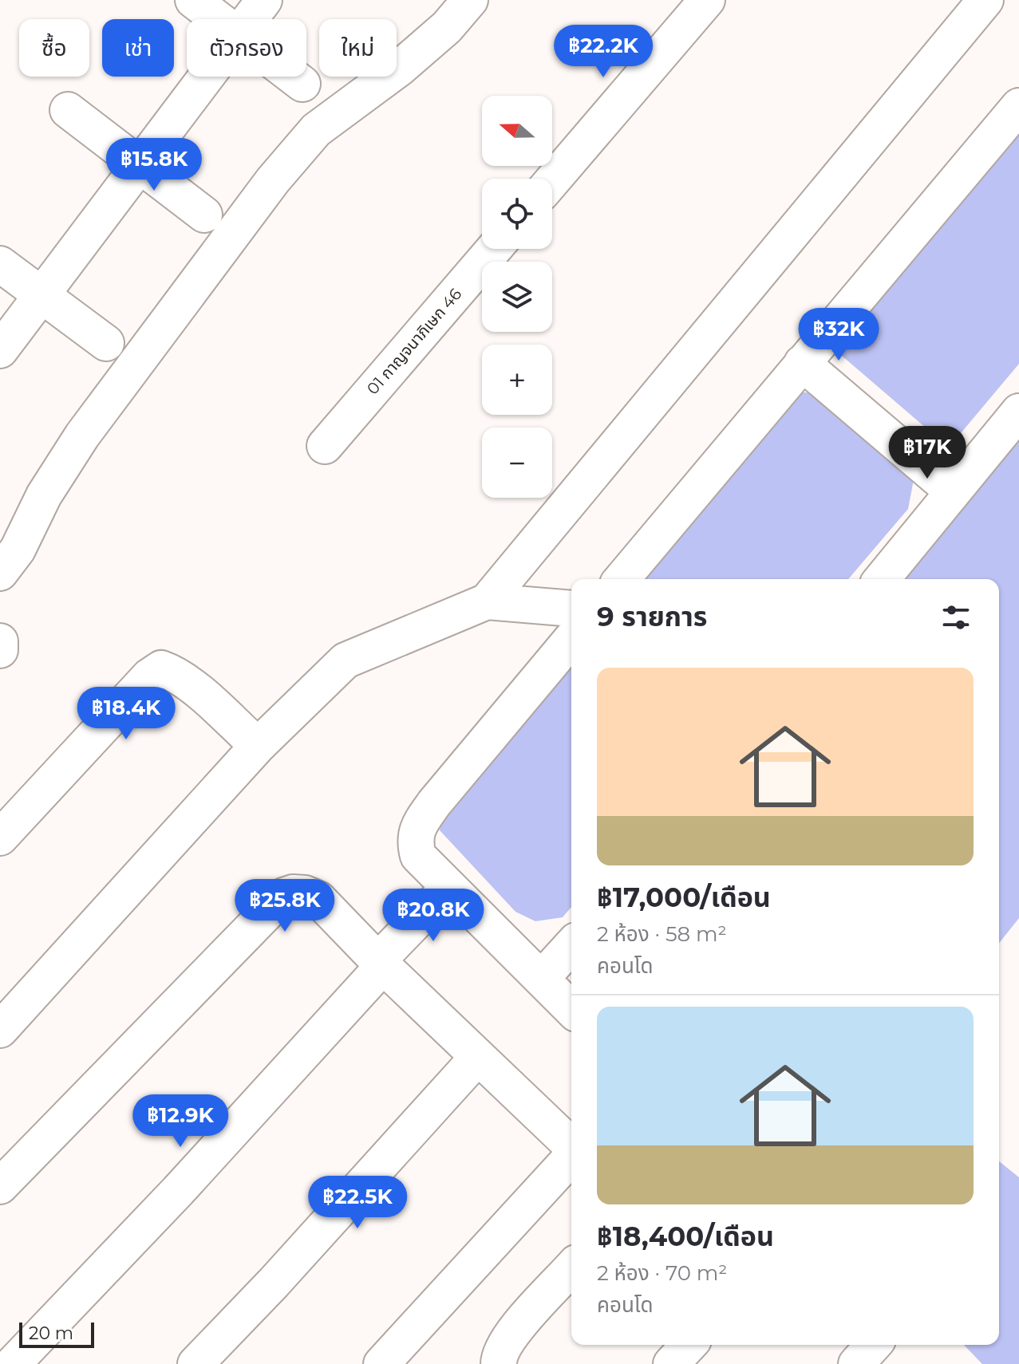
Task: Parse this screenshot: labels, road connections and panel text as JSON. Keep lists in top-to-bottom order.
{
  "streets": {
    "street": ["01 กาญจนาภิเษก 46"]
  },
  "scale_bar": "20 m",
  "north": "left",
  "page": {
    "chip": [
      "ซื้อ",
      "เช่า",
      "ตัวกรอง",
      "ใหม่"
    ],
    "price": [
      "฿22.2K",
      "฿15.8K",
      "฿32K",
      "฿17K",
      "฿18.4K",
      "฿25.8K",
      "฿20.8K",
      "฿12.9K",
      "฿22.5K"
    ],
    "map_buttons": ["+", "−"],
    "heading": "9 รายการ",
    "list": [
      {
        "name": "฿17,000/เดือน",
        "note": "2 ห้อง · 58 m² · คอนโด"
      },
      {
        "name": "฿18,400/เดือน",
        "note": "2 ห้อง · 70 m² · คอนโด"
      }
    ],
    "scale": "20 m"
  }
}
